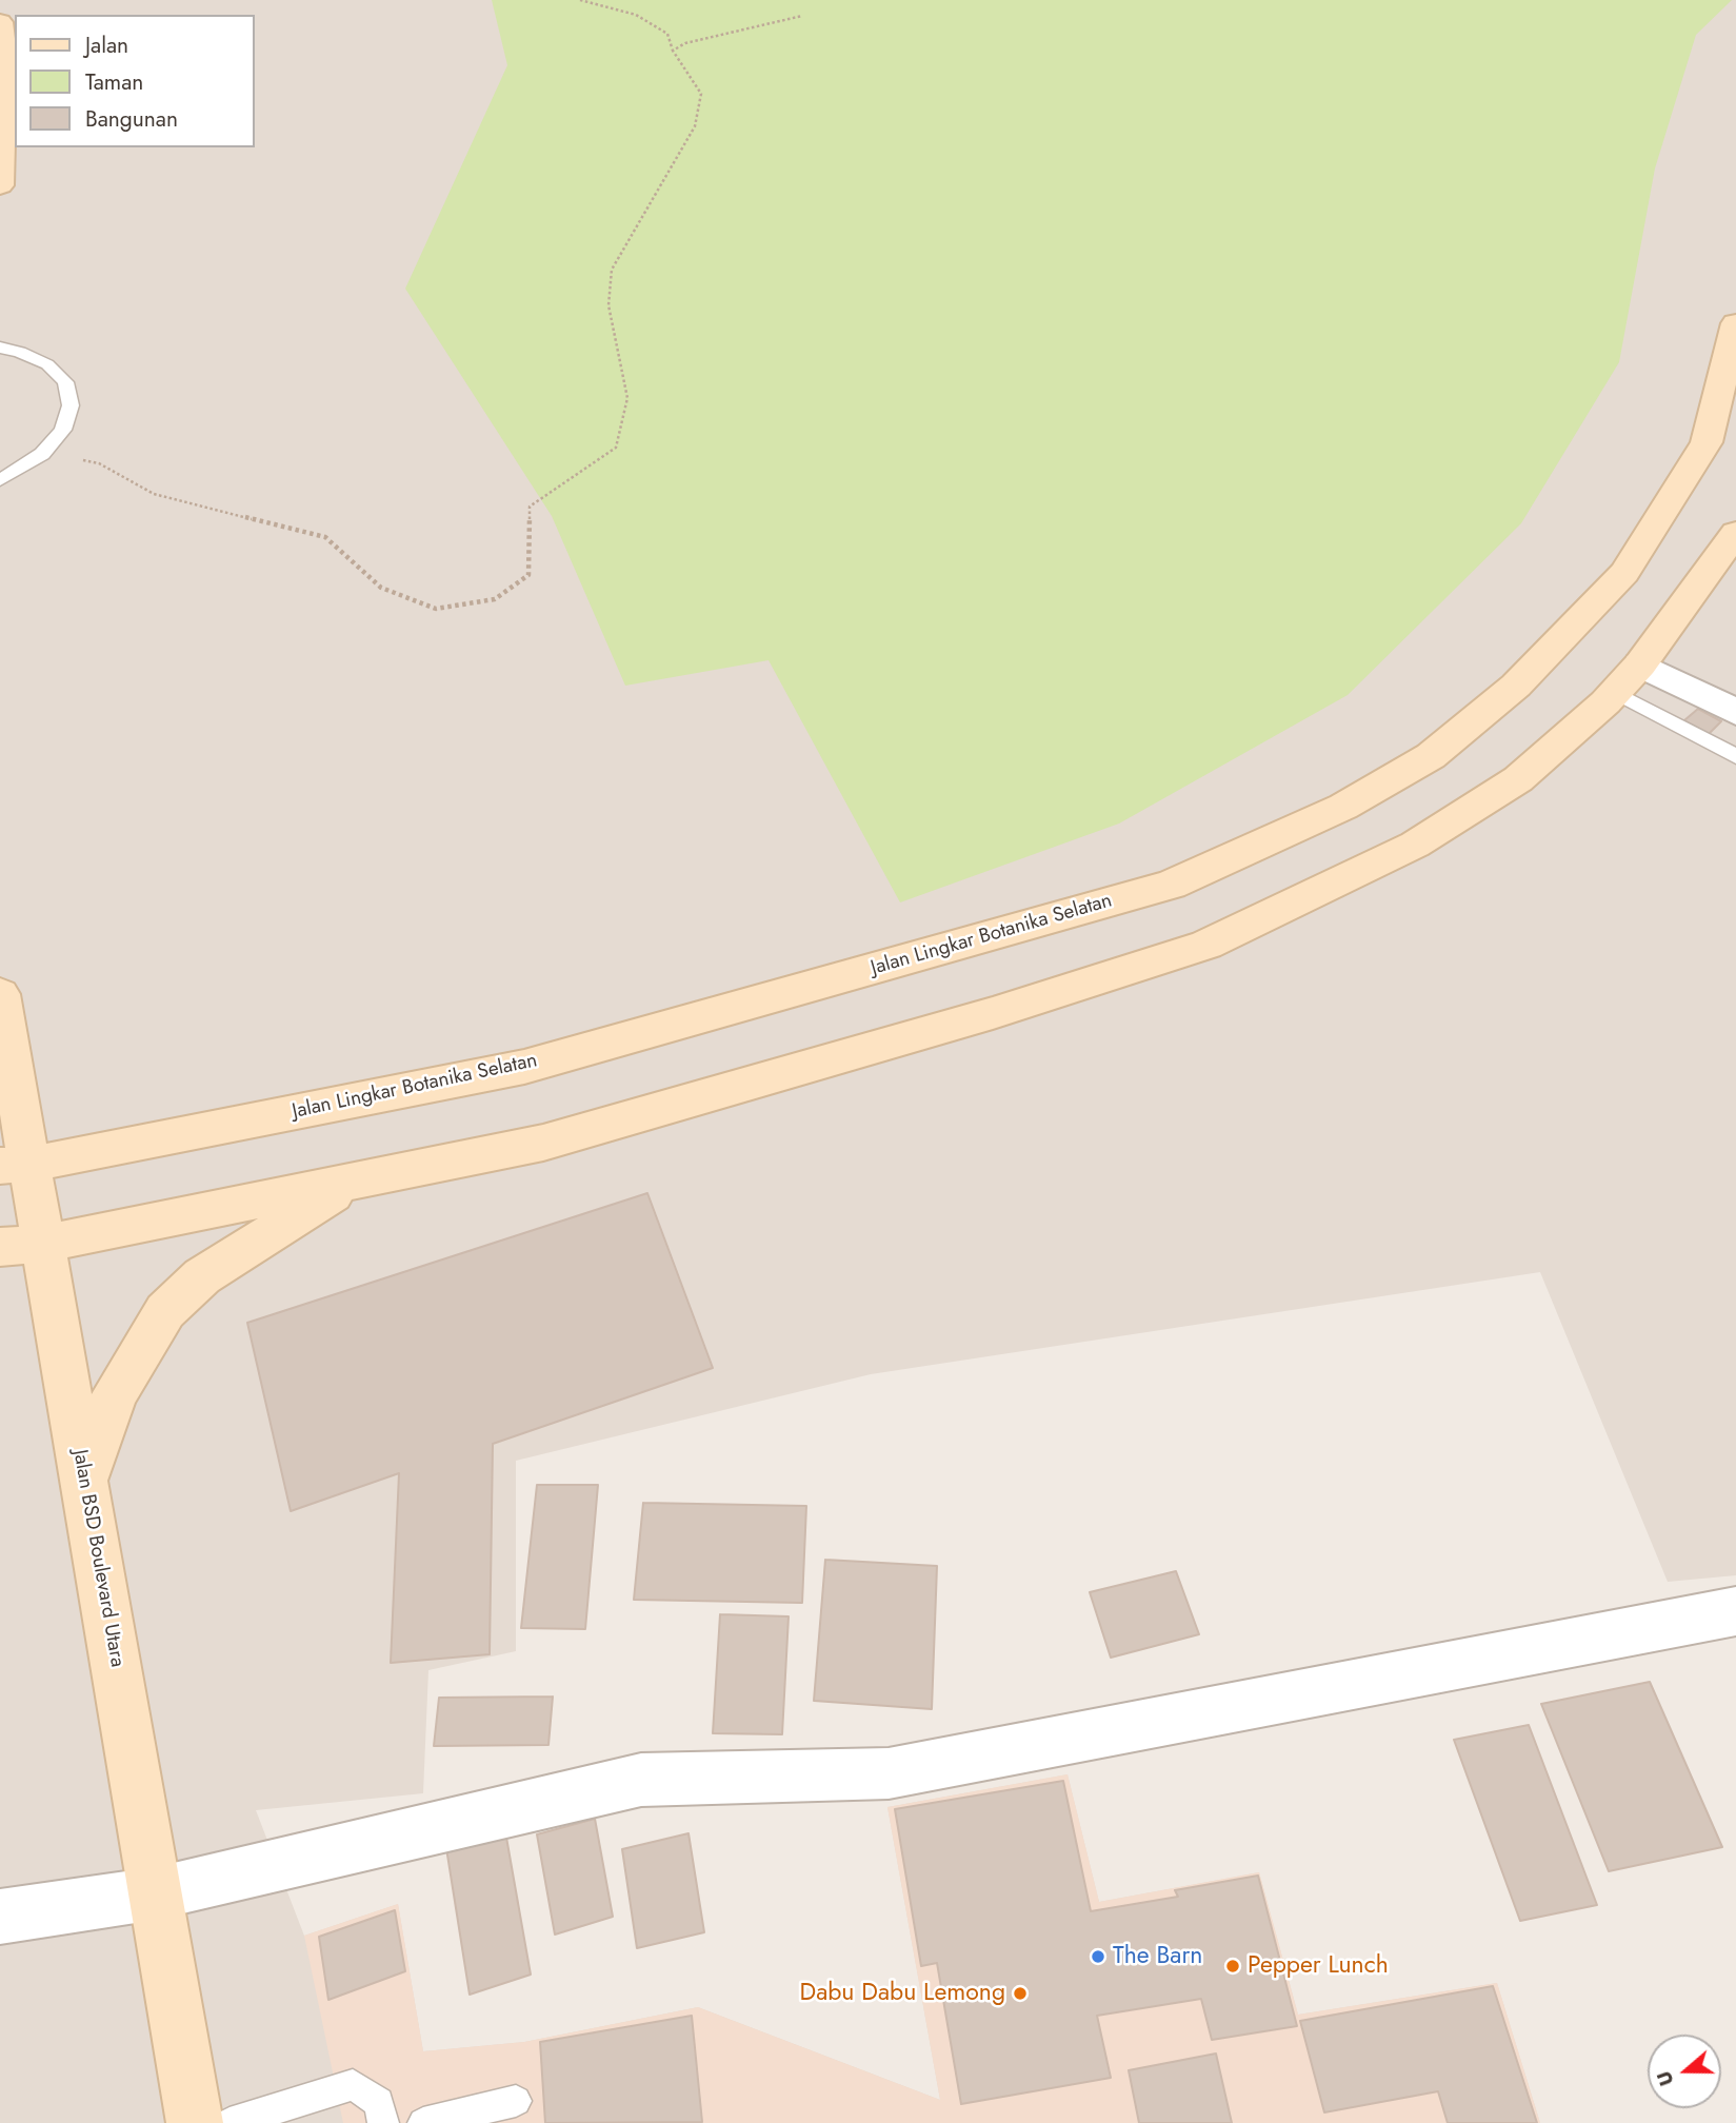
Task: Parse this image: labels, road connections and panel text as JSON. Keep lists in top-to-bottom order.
{
  "streets": {
    "street": ["Jalan Lingkar Botanika Selatan", "Jalan BSD Boulevard Utara"]
  },
  "crossings": [
    ["Jalan Lingkar Botanika Selatan", "Jalan BSD Boulevard Utara"]
  ],
  "places": ["The Barn", "Pepper Lunch", "Dabu Dabu Lemong"],
  "legend": ["Jalan", "Taman", "Bangunan"],
  "north": "left"
}
